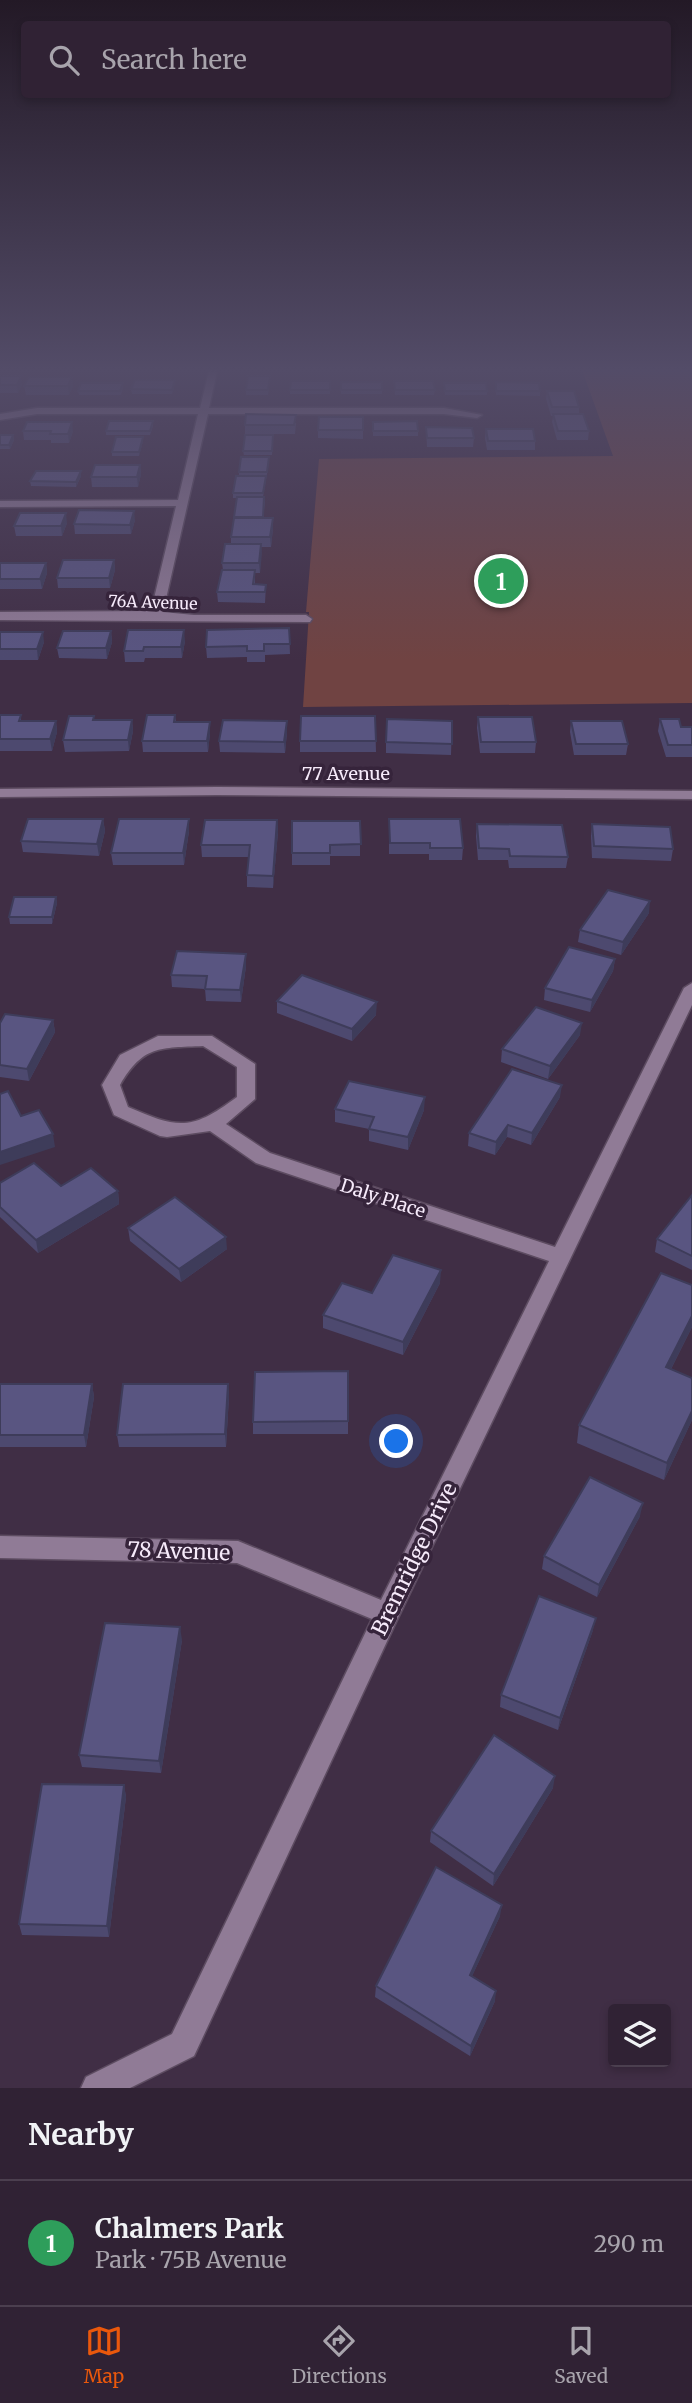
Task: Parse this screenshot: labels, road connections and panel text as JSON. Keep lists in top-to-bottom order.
{
  "streets": {
    "street": [
      "76A Avenue",
      "77 Avenue",
      "Daly Place",
      "78 Avenue",
      "Bremridge Drive"
    ]
  },
  "crossings": [
    ["Daly Place", "Bremridge Drive"],
    ["78 Avenue", "Bremridge Drive"]
  ],
  "page": {
    "search": "Search here",
    "pins": "1",
    "heading": "Nearby",
    "list": [
      {
        "mark": "1",
        "name": "Chalmers Park",
        "note": "Park · 75B Avenue",
        "value": "290 m"
      }
    ],
    "nav": ["Map", "Directions", "Saved"]
  }
}
